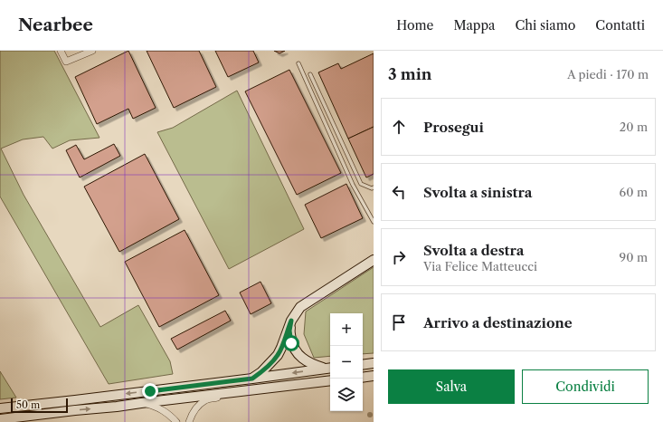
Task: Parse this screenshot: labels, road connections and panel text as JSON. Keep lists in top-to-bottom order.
{
  "scale_bar": "50 m",
  "page": {
    "header": "Nearbee",
    "nav": [
      "Home",
      "Mappa",
      "Chi siamo",
      "Contatti"
    ],
    "heading": ["3 min", "A piedi · 170 m"],
    "list": [
      ["Prosegui", "20 m"],
      ["Svolta a sinistra", "60 m"],
      ["Svolta a destra", "Via Felice Matteucci", "90 m"],
      "Arrivo a destinazione"
    ],
    "map_buttons": ["+", "−"],
    "buttons": ["Salva", "Condividi"],
    "scale": "50 m"
  }
}
